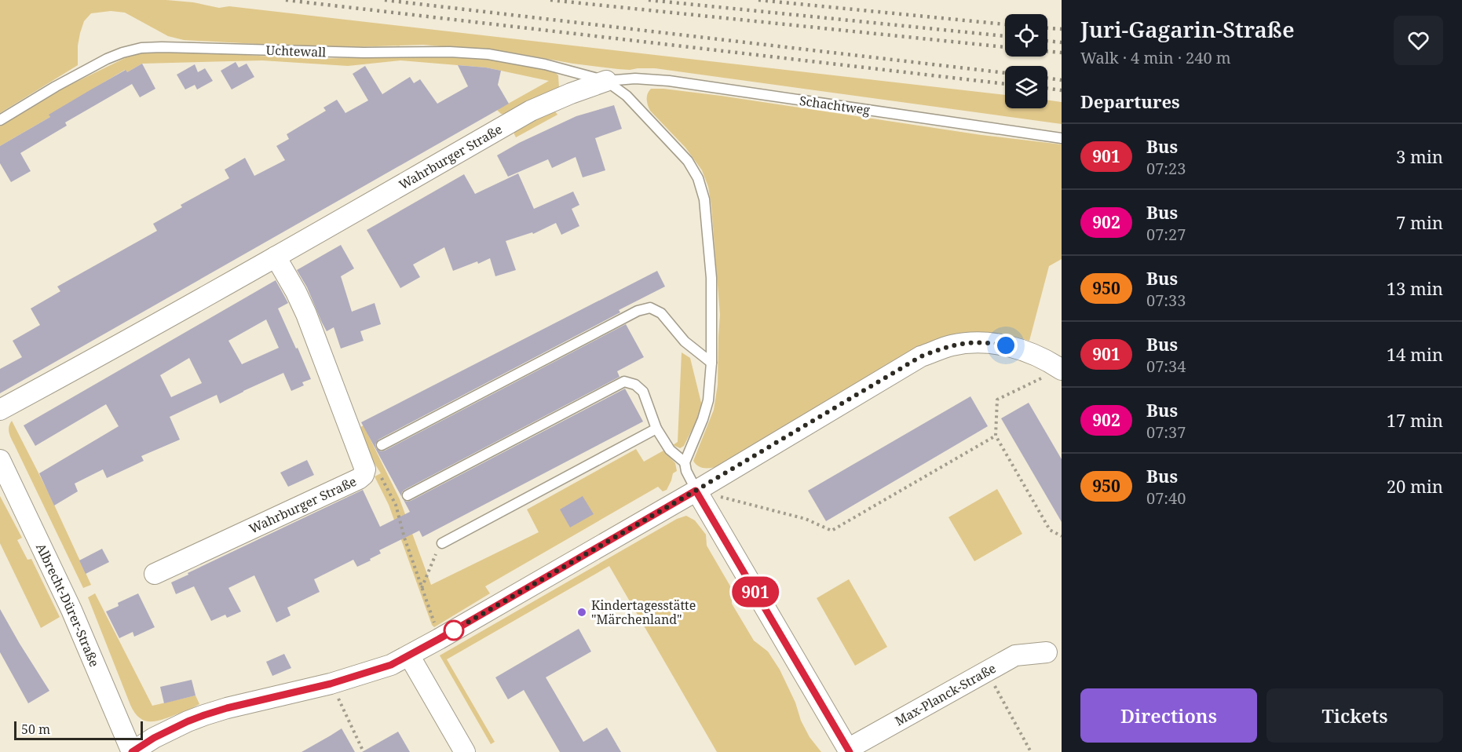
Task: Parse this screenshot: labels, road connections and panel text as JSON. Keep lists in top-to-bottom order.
{
  "streets": {
    "street": ["Wahrburger Straße", "Albrecht-Dürer-Straße", "Max-Planck-Straße"],
    "lane": ["Uchtewall", "Schachtweg"]
  },
  "crossings": [
    ["Uchtewall", "Schachtweg"],
    ["Uchtewall", "Wahrburger Straße"],
    ["Schachtweg", "Wahrburger Straße"]
  ],
  "places": ["Kindertagesstätte \"Märchenland\""],
  "lines": ["bus line 901"],
  "scale_bar": "50 m",
  "page": {
    "on_map": "901",
    "heading": [
      ["Juri-Gagarin-Straße", "Walk · 4 min · 240 m"],
      "Departures"
    ],
    "list": [
      {
        "mark": "901",
        "name": "Bus",
        "note": "07:23",
        "value": "3 min"
      },
      {
        "mark": "902",
        "name": "Bus",
        "note": "07:27",
        "value": "7 min"
      },
      {
        "mark": "950",
        "name": "Bus",
        "note": "07:33",
        "value": "13 min"
      },
      {
        "mark": "901",
        "name": "Bus",
        "note": "07:34",
        "value": "14 min"
      },
      {
        "mark": "902",
        "name": "Bus",
        "note": "07:37",
        "value": "17 min"
      },
      {
        "mark": "950",
        "name": "Bus",
        "note": "07:40",
        "value": "20 min"
      }
    ],
    "buttons": ["Directions", "Tickets"],
    "scale": "50 m"
  }
}
